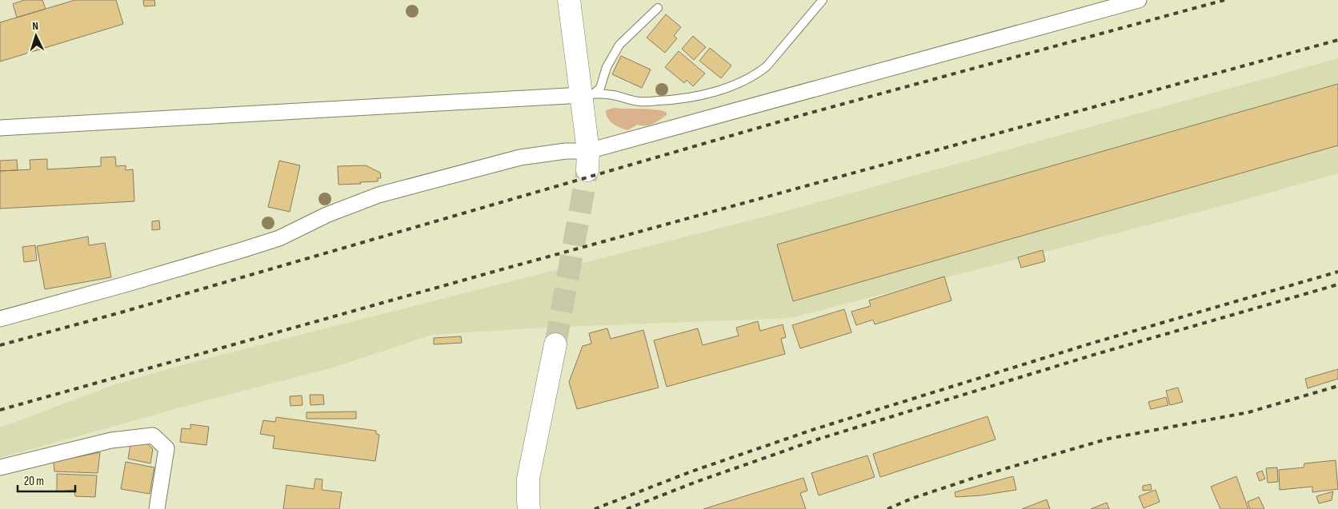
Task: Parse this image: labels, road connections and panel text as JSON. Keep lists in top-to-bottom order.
{
  "scale_bar": "20 m",
  "north": "top"
}
